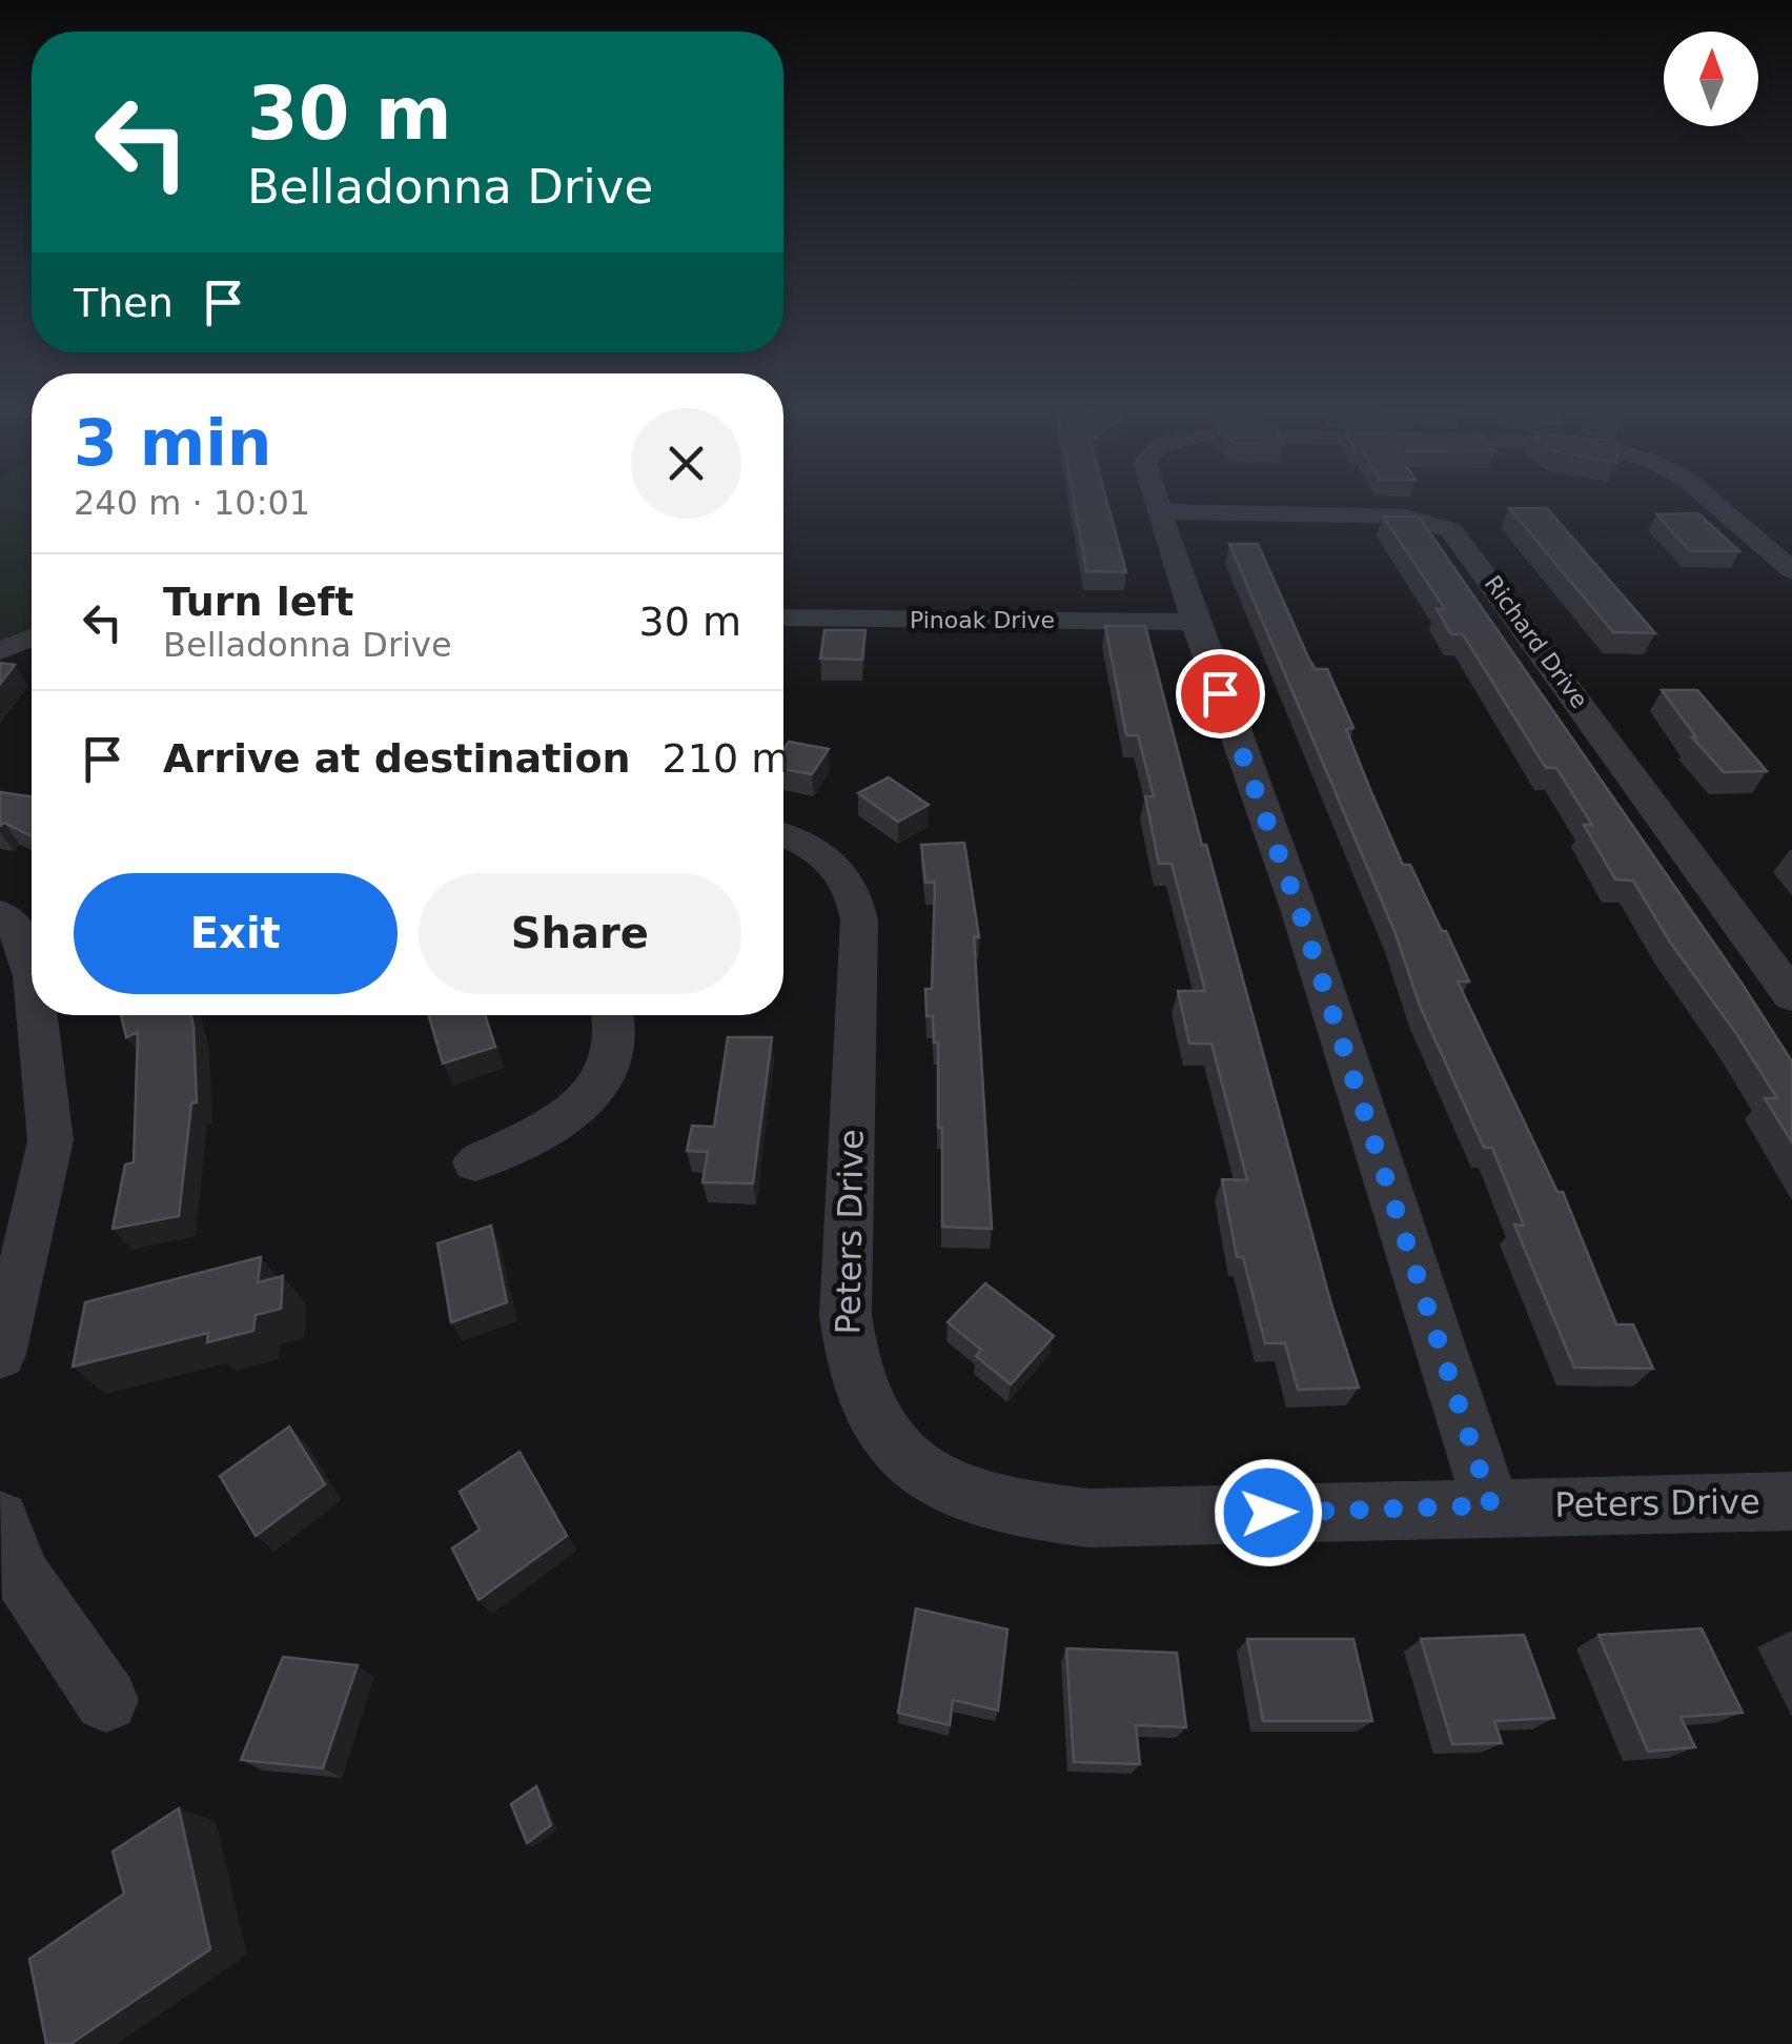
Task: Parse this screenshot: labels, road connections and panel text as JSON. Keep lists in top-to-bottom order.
{
  "streets": {
    "street": ["Pinoak Drive", "Richard Drive", "Peters Drive"]
  },
  "north": "top",
  "page": {
    "turn": ["30 m", "Belladonna Drive"],
    "then": "Then",
    "heading": ["3 min", "240 m · 10:01"],
    "list": [
      {
        "name": "Turn left",
        "note": "Belladonna Drive",
        "value": "30 m"
      },
      {
        "name": "Arrive at destination",
        "value": "210 m"
      }
    ],
    "buttons": ["Exit", "Share"]
  }
}
